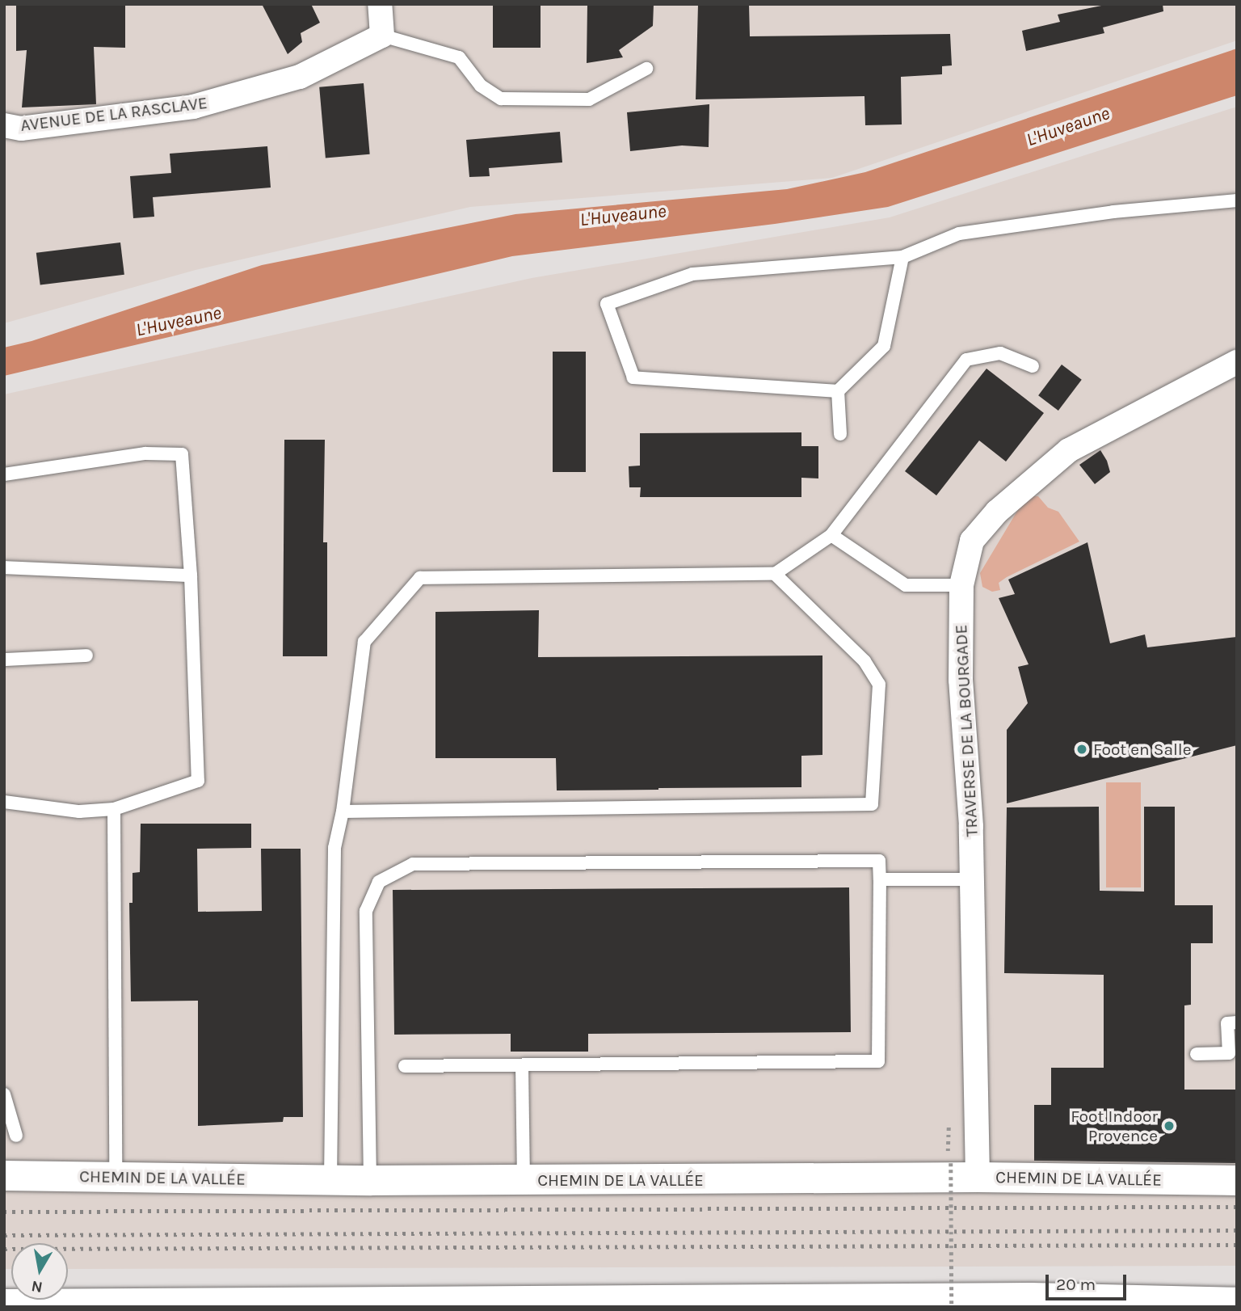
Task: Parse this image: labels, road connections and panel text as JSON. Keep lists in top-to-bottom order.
{
  "streets": {
    "street": ["AVENUE DE LA RASCLAVE", "TRAVERSE DE LA BOURGADE", "CHEMIN DE LA VALLÉE"]
  },
  "crossings": [
    ["TRAVERSE DE LA BOURGADE", "CHEMIN DE LA VALLÉE"]
  ],
  "water": ["L'Huveaune"],
  "places": ["Foot en Salle", "Foot Indoor Provence"],
  "scale_bar": "20 m",
  "north": "bottom"
}
